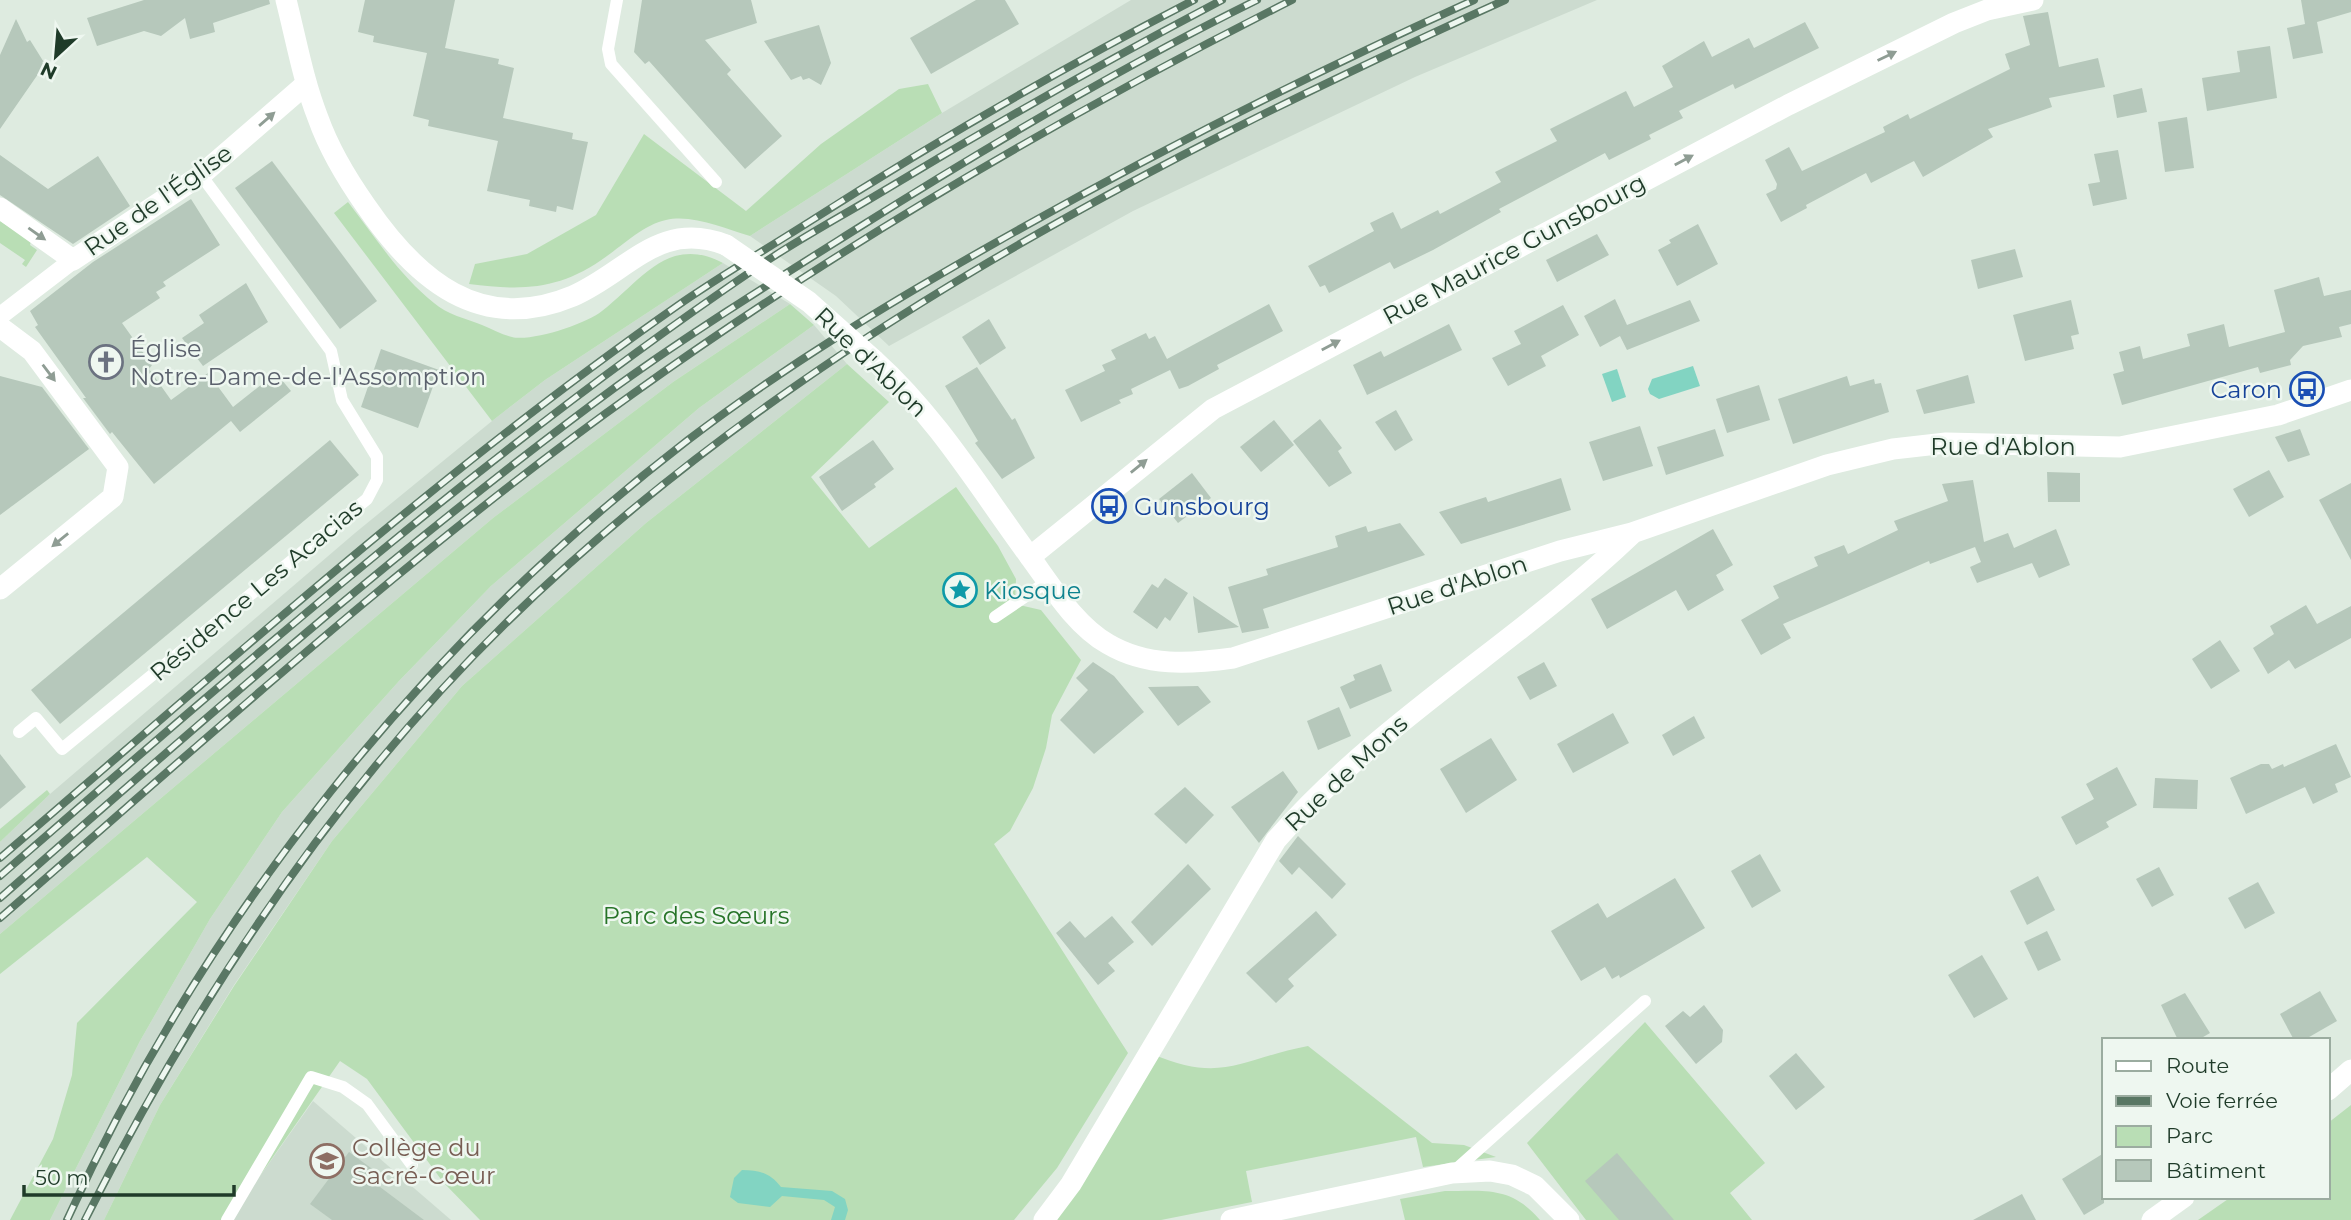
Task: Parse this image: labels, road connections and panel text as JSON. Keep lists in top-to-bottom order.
{
  "streets": {
    "street": [
      "Rue de l'Église",
      "Rue Maurice Gunsbourg",
      "Rue d'Ablon",
      "Rue de Mons"
    ],
    "lane": ["Résidence Les Acacias"]
  },
  "crossings": [
    ["Rue de l'Église", "Rue d'Ablon"],
    ["Rue de l'Église", "Résidence Les Acacias"],
    ["Rue Maurice Gunsbourg", "Rue d'Ablon"],
    ["Rue d'Ablon", "Rue de Mons"]
  ],
  "one_way": ["Rue de l'Église", "Rue Maurice Gunsbourg"],
  "parks": ["Parc des Sœurs"],
  "places": {
    "church": ["Église Notre-Dame-de-l'Assomption"],
    "bus stop": ["Caron", "Gunsbourg"],
    "place": ["Kiosque"],
    "school or university": ["Collège du Sacré-Cœur"]
  },
  "legend": [
    "Route",
    "Voie ferrée",
    "Parc",
    "Bâtiment"
  ],
  "scale_bar": "50 m",
  "north": "bottom left"
}
